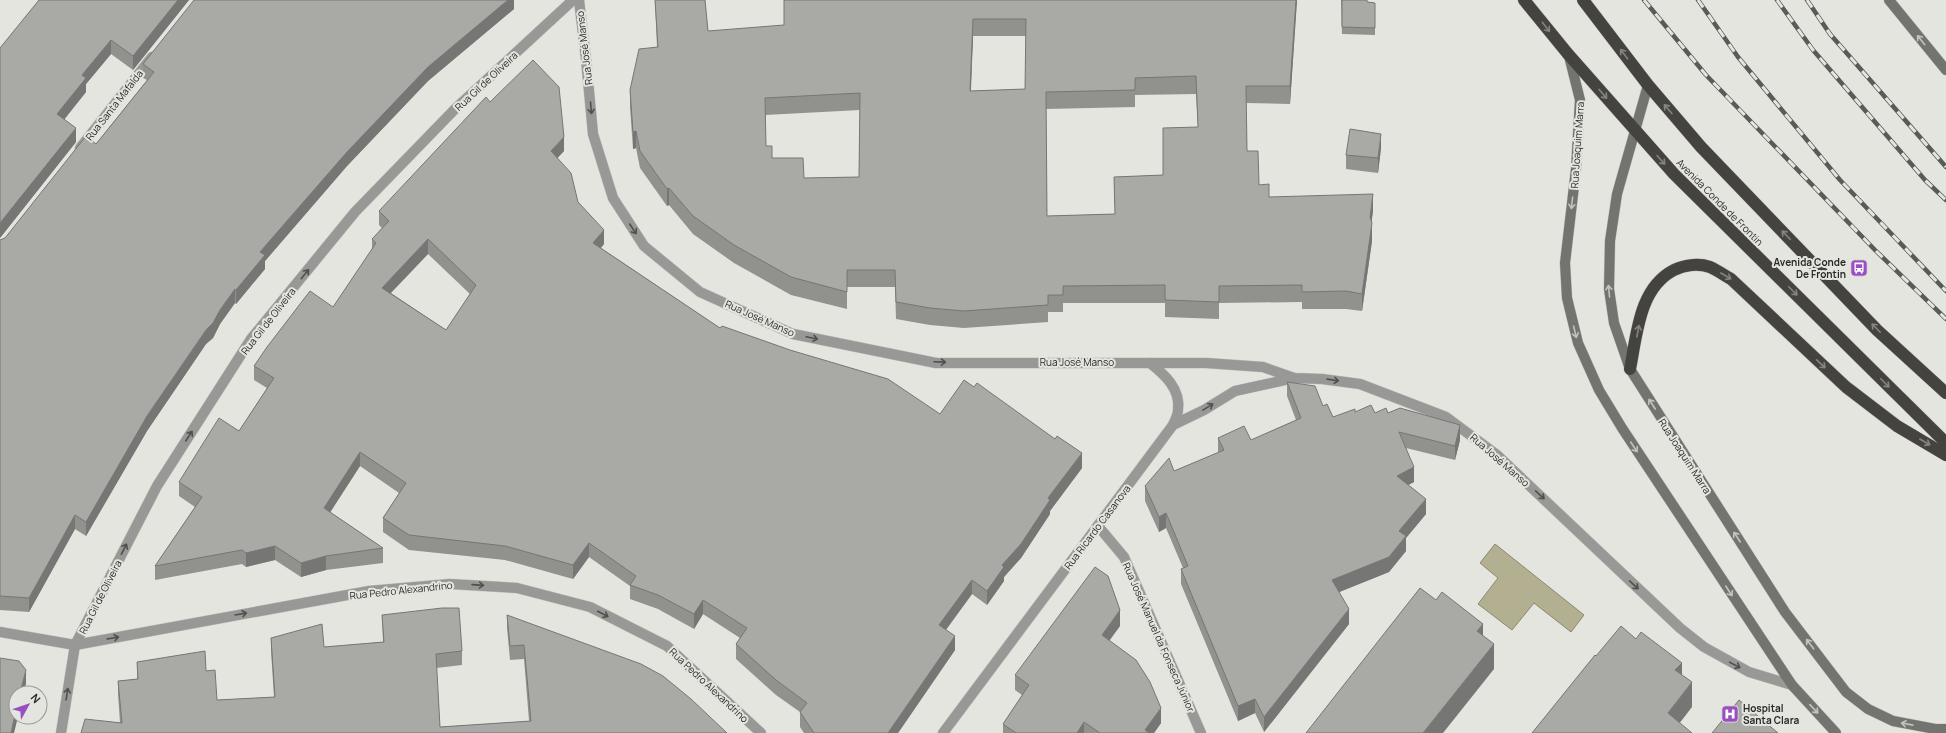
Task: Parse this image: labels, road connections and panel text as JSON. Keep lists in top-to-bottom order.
{
  "streets": {
    "highway": ["Avenida Conde de Frontin"],
    "street": [
      "Rua José Manso",
      "Rua Gil de Oliveira",
      "Rua Santa Mafalda",
      "Rua Joaquim Marra",
      "Rua Ricardo Casanova",
      "Rua Pedro Alexandrino",
      "Rua José Manuel da Fonseca Júnior"
    ]
  },
  "crossings": [
    ["Rua José Manso", "Rua Joaquim Marra"],
    ["Rua José Manso", "Rua Ricardo Casanova"],
    ["Rua Gil de Oliveira", "Rua Pedro Alexandrino"],
    ["Rua Joaquim Marra", "Avenida Conde de Frontin"],
    ["Rua Ricardo Casanova", "Rua José Manuel da Fonseca Júnior"]
  ],
  "one_way": ["Rua José Manso", "Rua Gil de Oliveira", "Rua Pedro Alexandrino"],
  "places": {
    "bus stop": ["Avenida Conde De Frontin"],
    "hospital": ["Hospital Santa Clara"]
  },
  "north": "top right"
}
